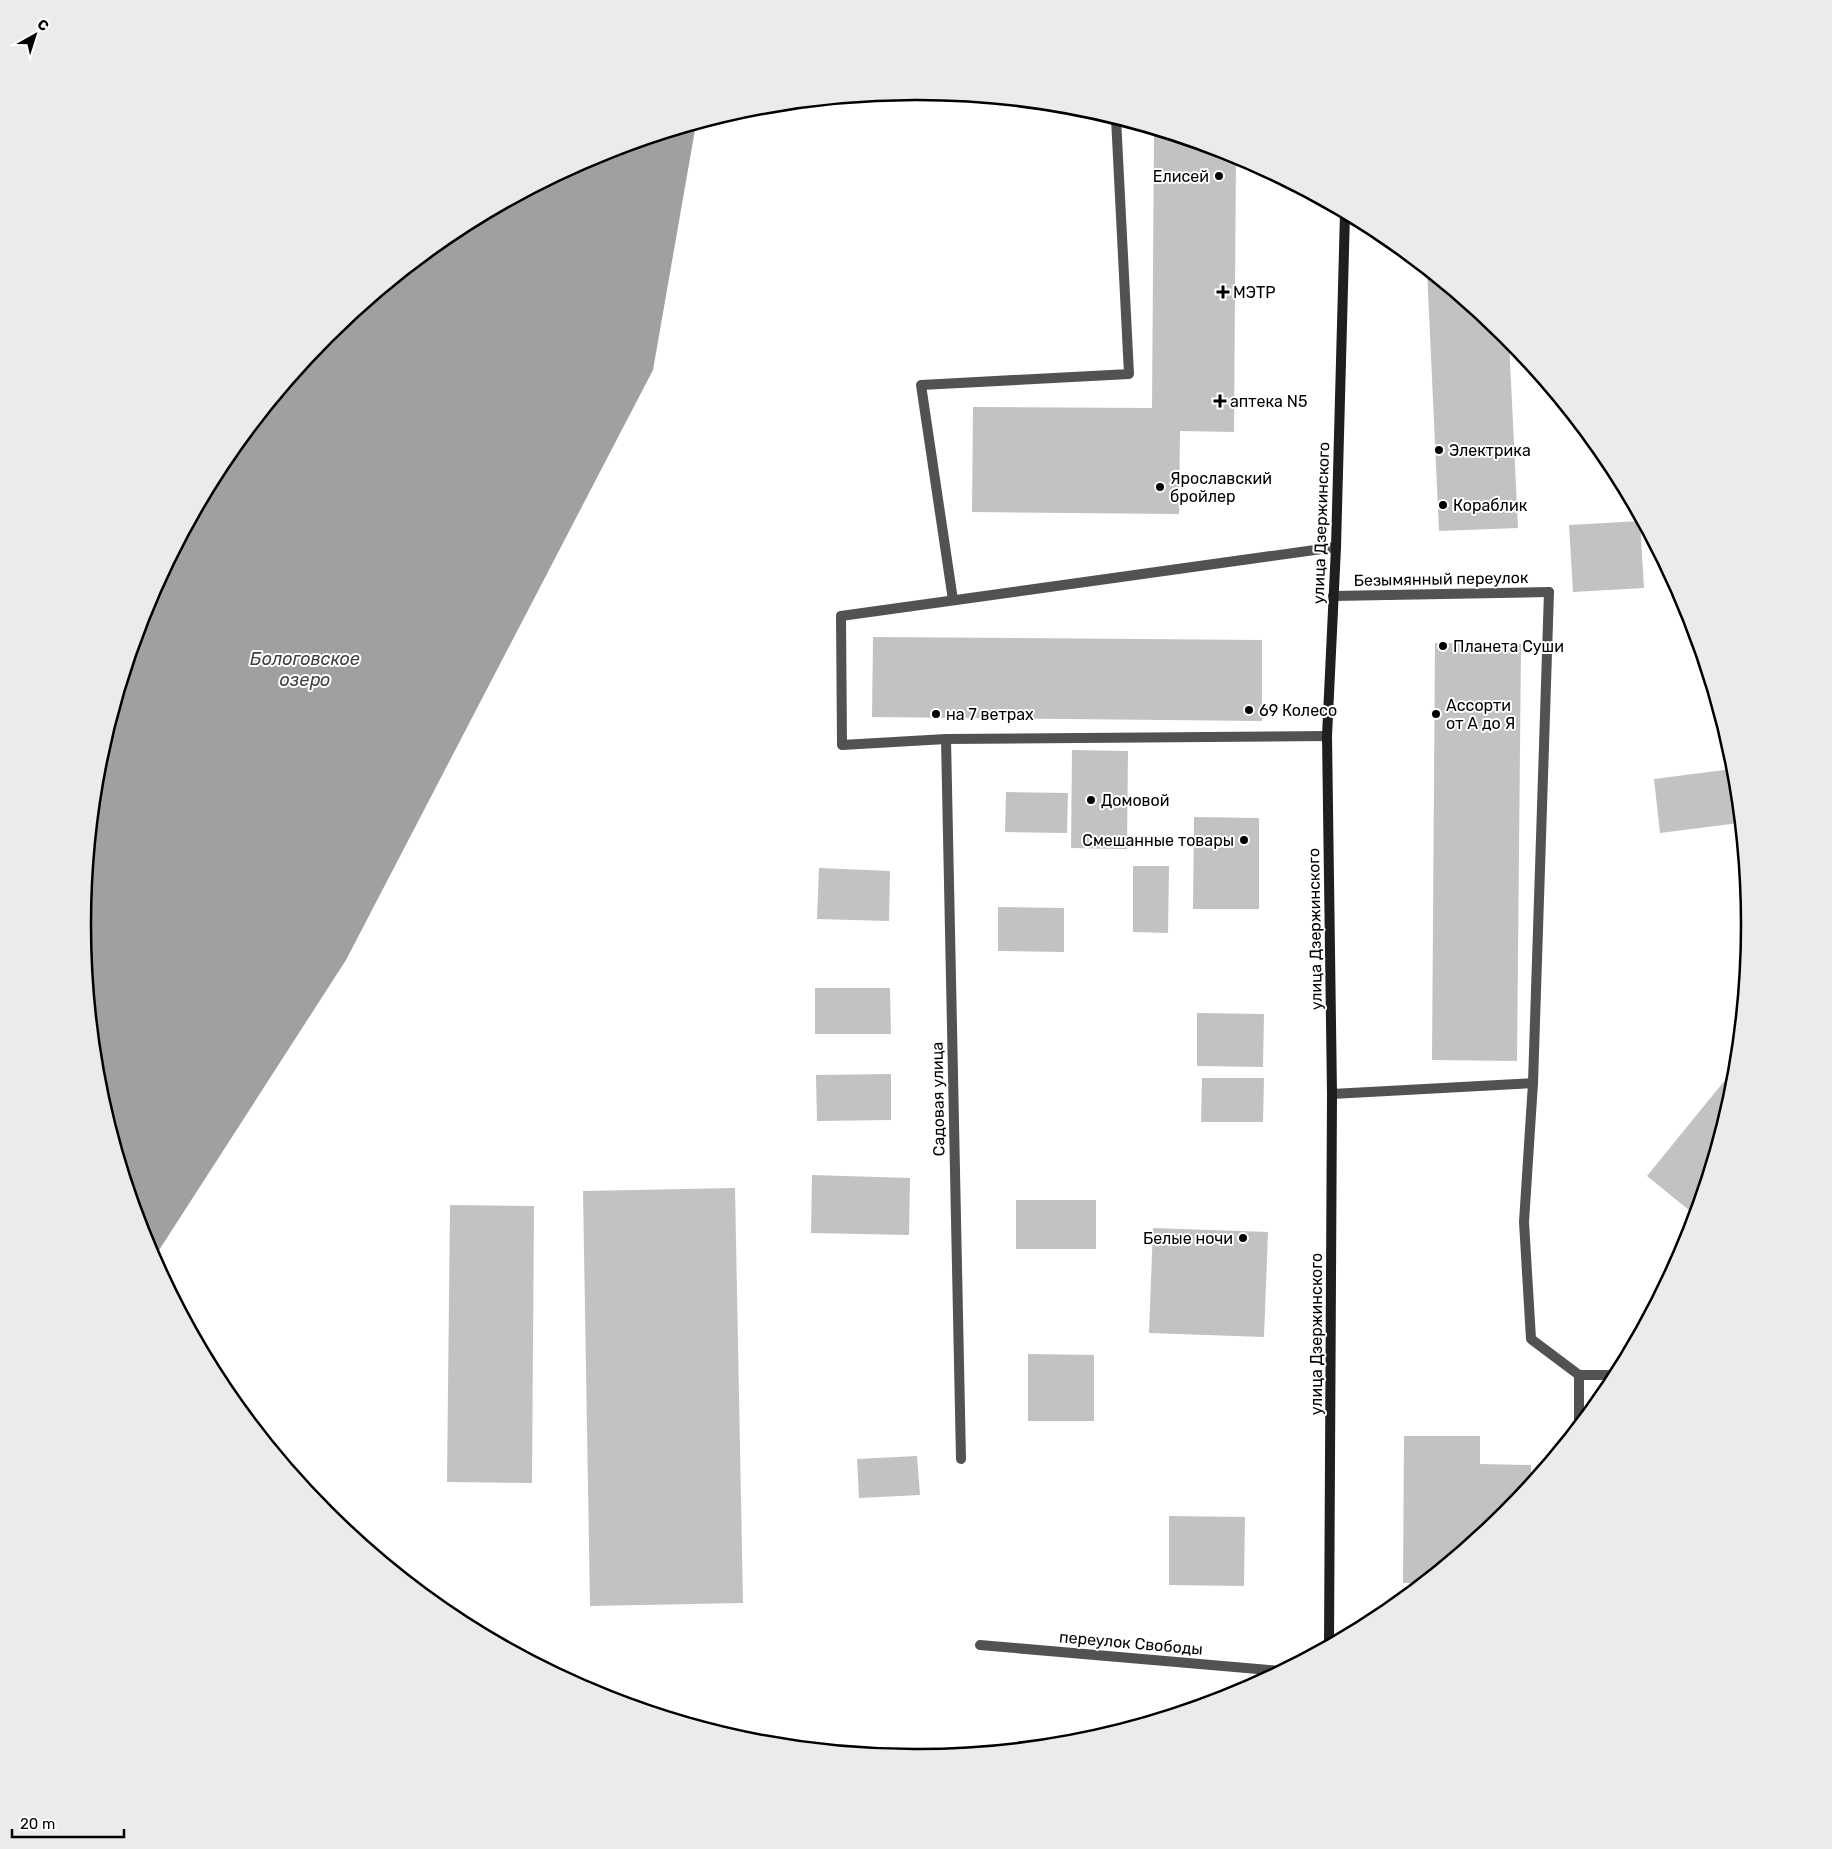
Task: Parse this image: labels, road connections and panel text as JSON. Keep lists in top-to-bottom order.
{
  "streets": {
    "main road": ["улица Дзержинского"],
    "street": ["Безымянный переулок", "Садовая улица", "переулок Свободы"]
  },
  "crossings": [
    ["улица Дзержинского", "Безымянный переулок"]
  ],
  "water": ["Бологовское озеро"],
  "places": {
    "other": [
      "Елисей",
      "Электрика",
      "Ярославский бройлер",
      "Кораблик",
      "Планета Суши",
      "69 Колесо",
      "на 7 ветрах",
      "Ассорти от А до Я",
      "Домовой",
      "Смешанные товары",
      "Белые ночи"
    ],
    "health": ["МЭТР", "аптека N5"]
  },
  "scale_bar": "20 m",
  "north": "top right"
}
